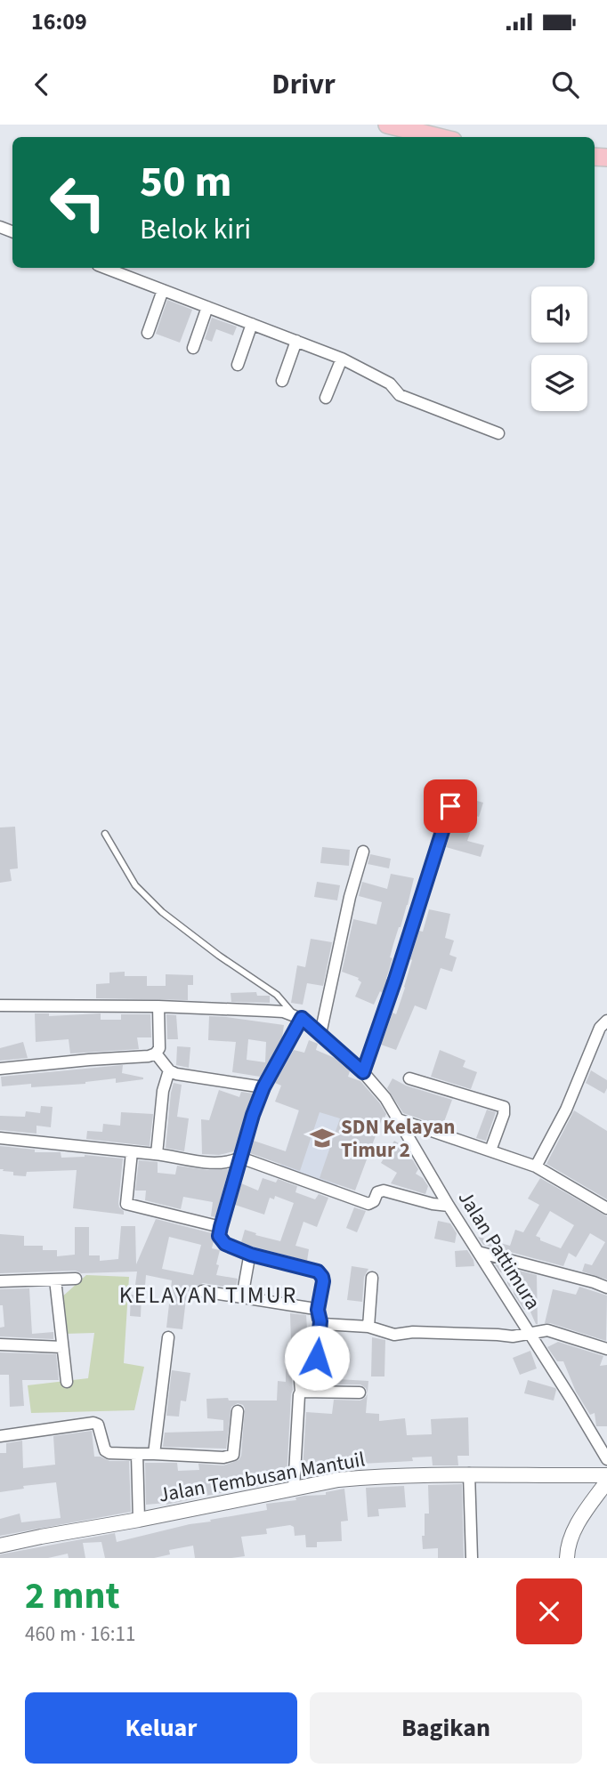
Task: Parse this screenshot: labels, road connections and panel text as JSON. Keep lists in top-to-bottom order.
{
  "streets": {
    "street": ["Jalan Pattimura", "Jalan Tembusan Mantuil"]
  },
  "districts": ["KELAYAN TIMUR"],
  "places": {
    "school or university": ["SDN Kelayan Timur 2"]
  },
  "page": {
    "status": "16:09",
    "header": "Drivr",
    "turn": ["50 m", "Belok kiri"],
    "heading": ["2 mnt", "460 m · 16:11"],
    "buttons": ["Keluar", "Bagikan"]
  }
}
